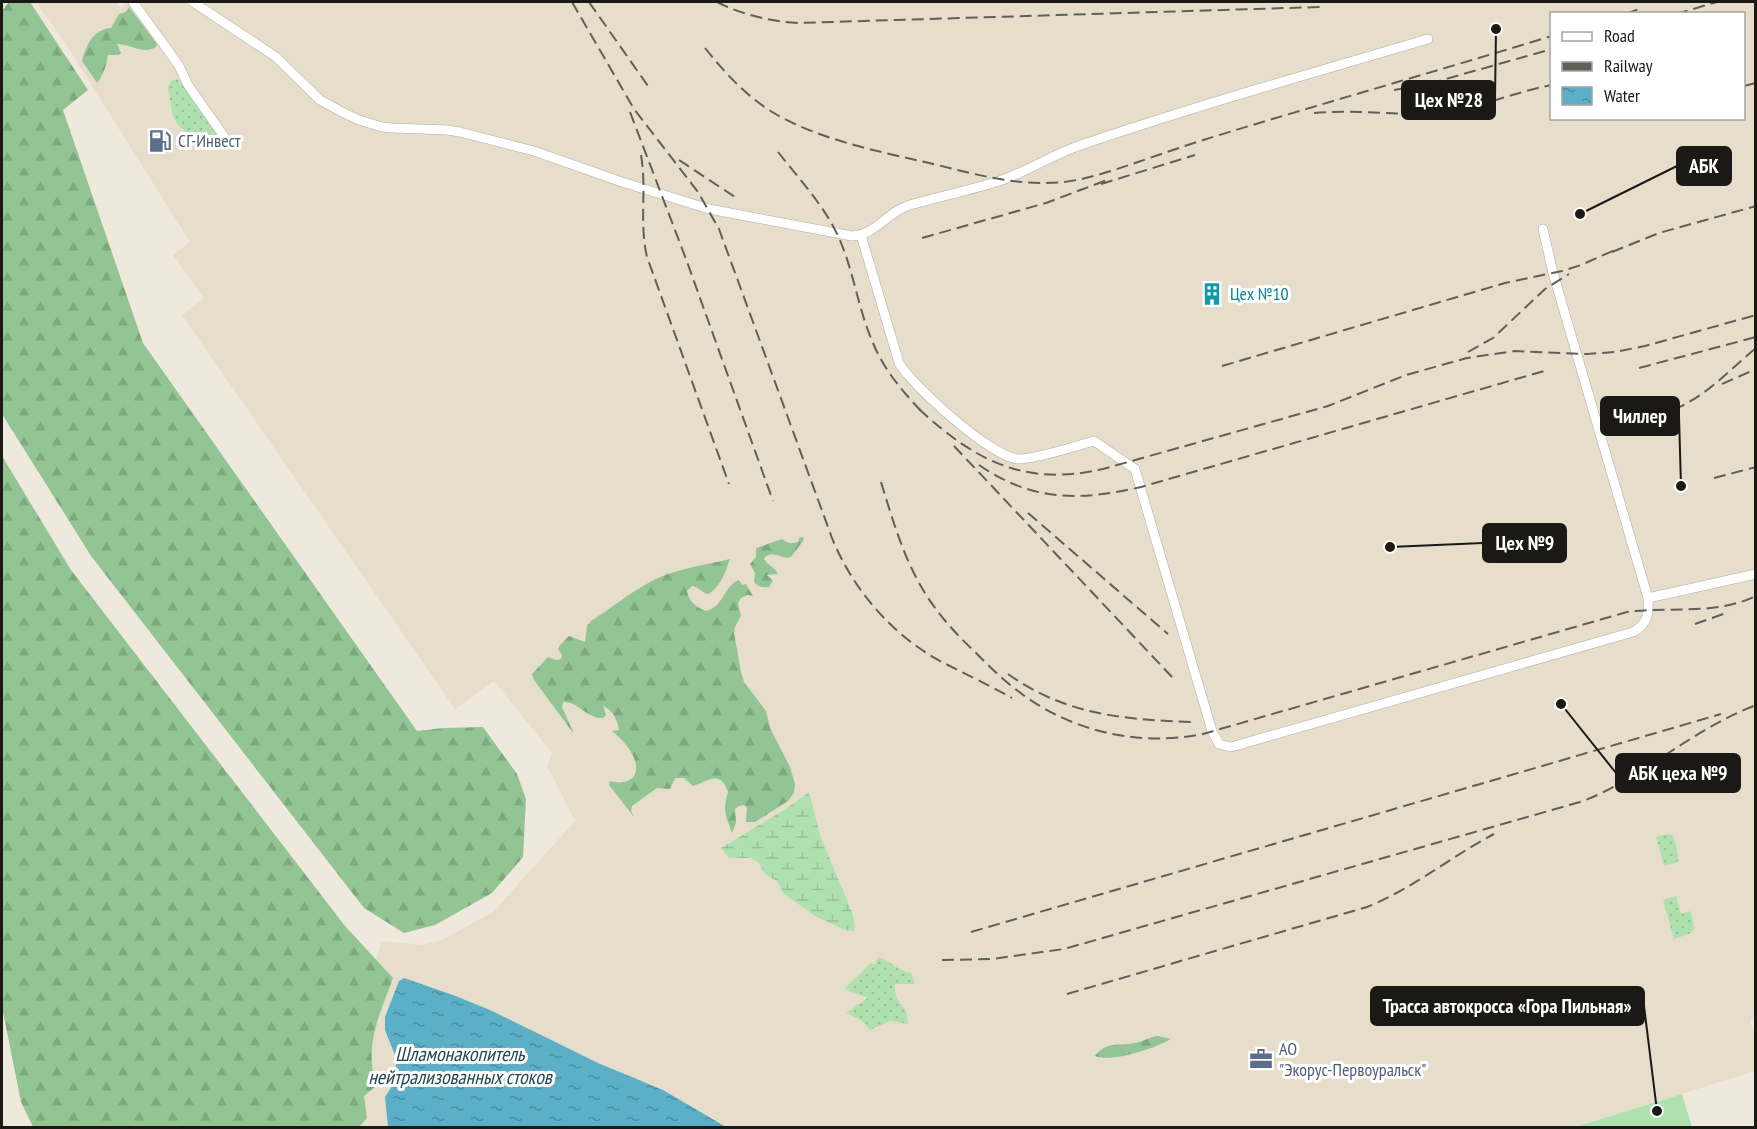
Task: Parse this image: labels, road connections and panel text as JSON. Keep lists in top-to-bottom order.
{
  "water": ["Шламонакопитель нейтрализованных стоков"],
  "places": {
    "other": [
      "Цех №28",
      "АБК",
      "Чиллер",
      "Цех №9",
      "АБК цеха №9",
      "Трасса автокросса «Гора Пильная»"
    ],
    "fuel station": ["СГ-Инвест"],
    "building": ["Цех №10"],
    "office": ["АО \"Экорус-Первоуральск\""]
  },
  "legend": ["Road", "Railway", "Water"]
}
